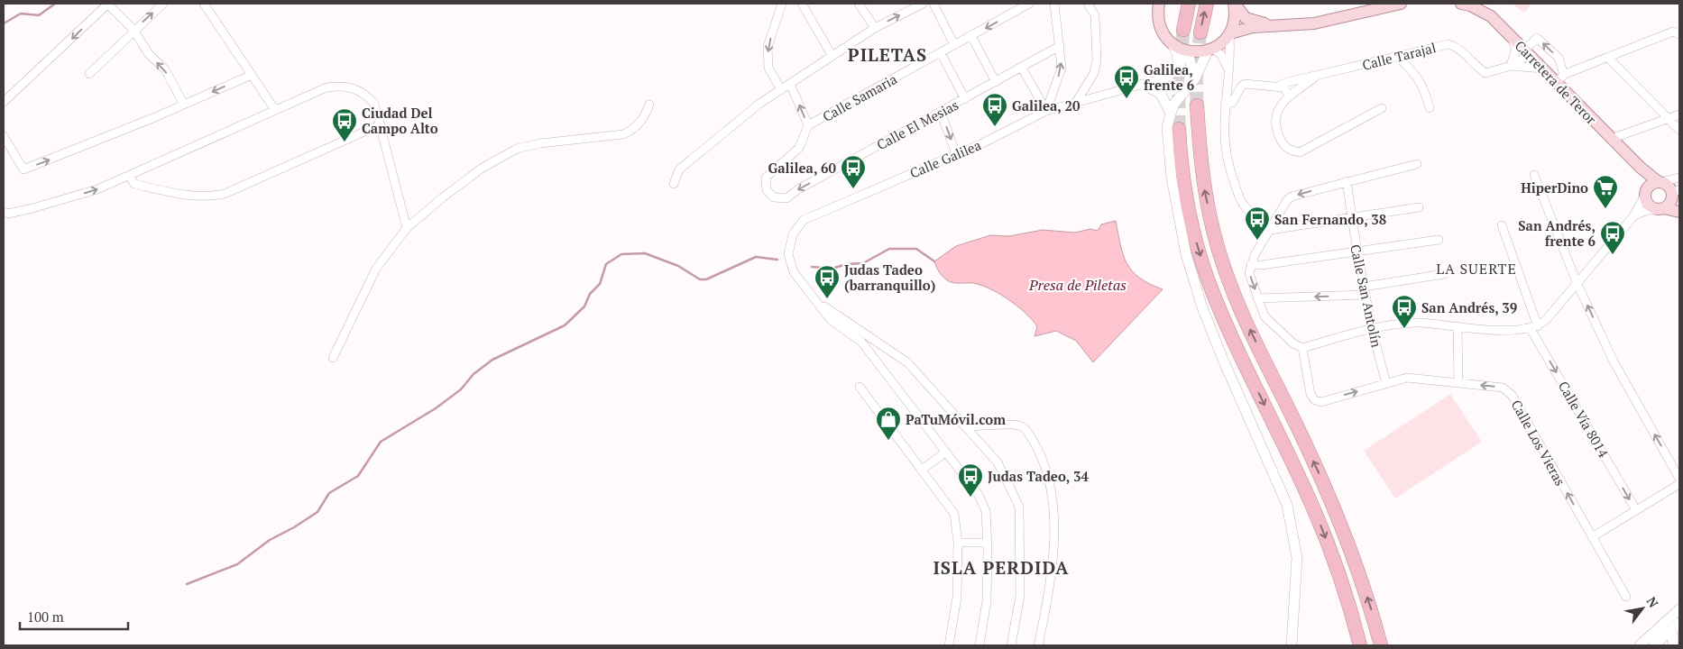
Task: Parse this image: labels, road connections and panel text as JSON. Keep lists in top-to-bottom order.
{
  "streets": {
    "main road": ["Carretera de Teror"],
    "street": [
      "Calle Tarajal",
      "Calle Samaria",
      "Calle El Mesias",
      "Calle Galilea",
      "Calle San Antolín",
      "Calle Vía 8014",
      "Calle Los Vieras"
    ]
  },
  "crossings": [
    ["Calle Tarajal", "Carretera de Teror"],
    ["Calle Samaria", "Calle El Mesias"],
    ["Calle San Antolín", "Calle Los Vieras"]
  ],
  "districts": ["PILETAS", "LA SUERTE", "ISLA PERDIDA"],
  "water": ["Presa de Piletas"],
  "places": {
    "bus stop": [
      "Galilea, frente 6",
      "Galilea, 20",
      "Ciudad Del Campo Alto",
      "Galilea, 60",
      "San Fernando, 38",
      "San Andrés, frente 6",
      "Judas Tadeo (barranquillo)",
      "San Andrés, 39",
      "Judas Tadeo, 34"
    ],
    "supermarket": ["HiperDino"],
    "shop": ["PaTuMóvil.com"]
  },
  "scale_bar": "100 m",
  "north": "top right"
}
